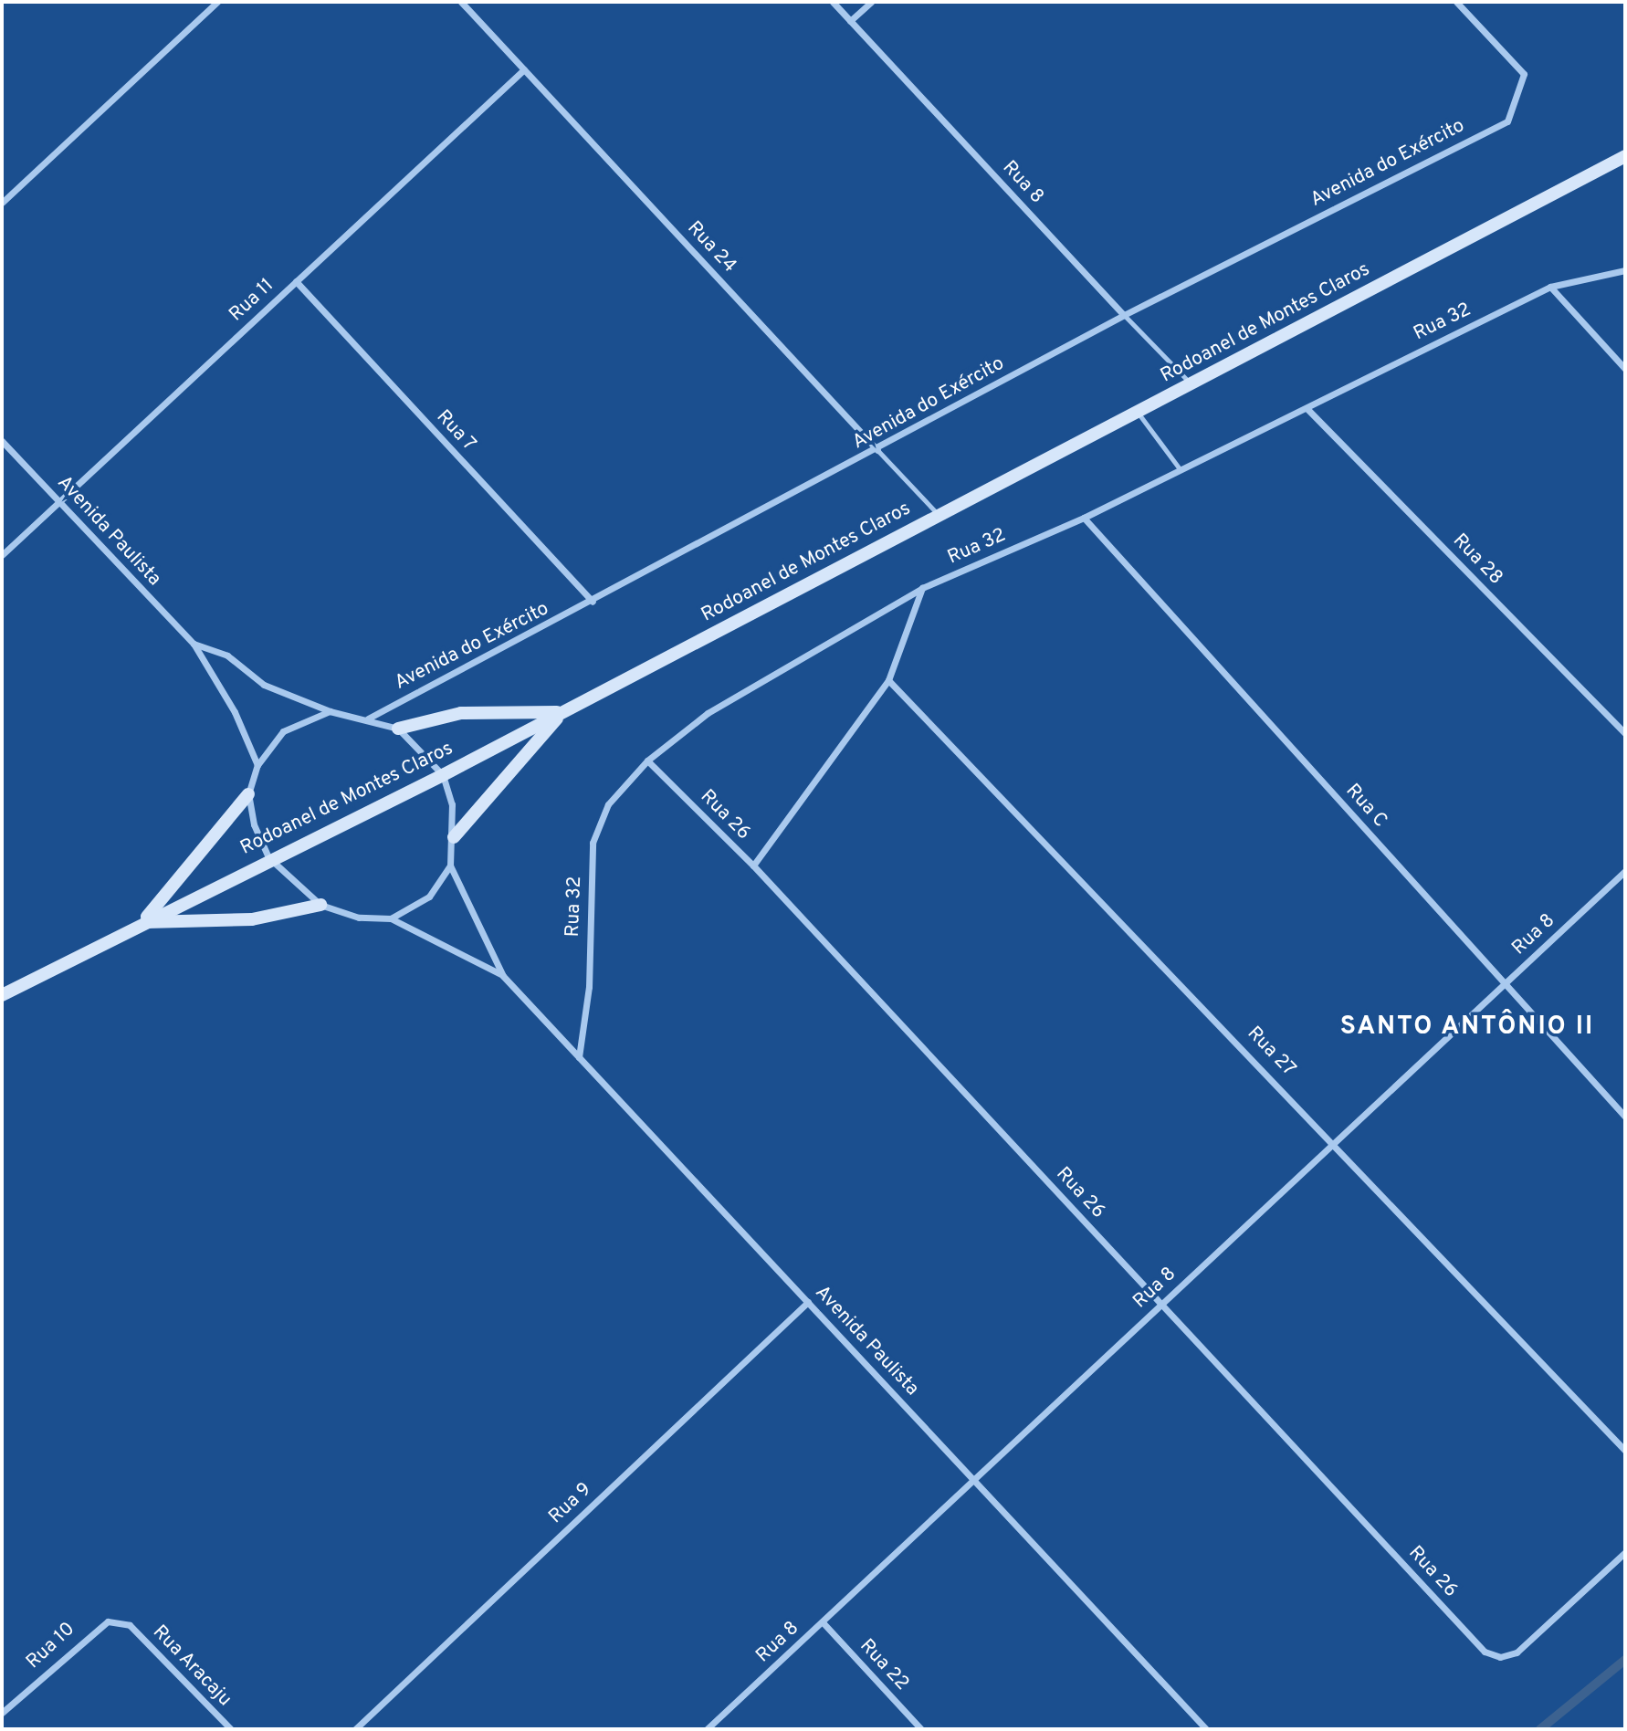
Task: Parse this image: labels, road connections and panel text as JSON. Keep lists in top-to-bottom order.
{
  "streets": {
    "main road": ["Rodoanel de Montes Claros"],
    "street": [
      "Avenida do Exército",
      "Rua 8",
      "Rua 24",
      "Rua 11",
      "Rua 32",
      "Rua 7",
      "Avenida Paulista",
      "Rua 28",
      "Rua C",
      "Rua 26",
      "Rua 27",
      "Rua 9",
      "Rua 10",
      "Rua 22",
      "Rua Aracaju"
    ]
  },
  "crossings": [
    ["Avenida do Exército", "Rua 8"],
    ["Avenida do Exército", "Rua 24"],
    ["Avenida do Exército", "Rua 7"],
    ["Avenida do Exército", "Avenida Paulista"],
    ["Rua 8", "Rodoanel de Montes Claros"],
    ["Rua 8", "Avenida Paulista"],
    ["Rua 8", "Rua C"],
    ["Rua 8", "Rua 26"],
    ["Rua 8", "Rua 27"],
    ["Rua 8", "Rua 22"],
    ["Rua 24", "Rua 11"],
    ["Rua 24", "Rodoanel de Montes Claros"],
    ["Rua 11", "Rua 7"],
    ["Rua 11", "Avenida Paulista"],
    ["Rua 32", "Avenida Paulista"],
    ["Rua 32", "Rua 28"],
    ["Rua 32", "Rua C"],
    ["Rua 32", "Rua 26"],
    ["Avenida Paulista", "Rua 9"],
    ["Rua 10", "Rua Aracaju"]
  ],
  "districts": ["SANTO ANTÔNIO II"]
}
